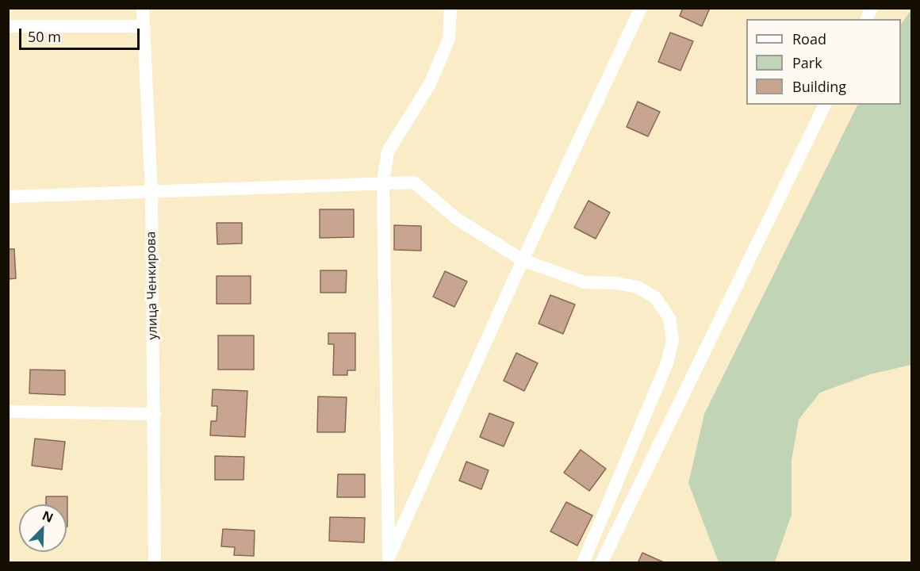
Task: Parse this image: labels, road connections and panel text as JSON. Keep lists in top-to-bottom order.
{
  "streets": {
    "street": ["улица Ченкирова"]
  },
  "legend": ["Road", "Park", "Building"],
  "scale_bar": "50 m",
  "north": "top right"
}
